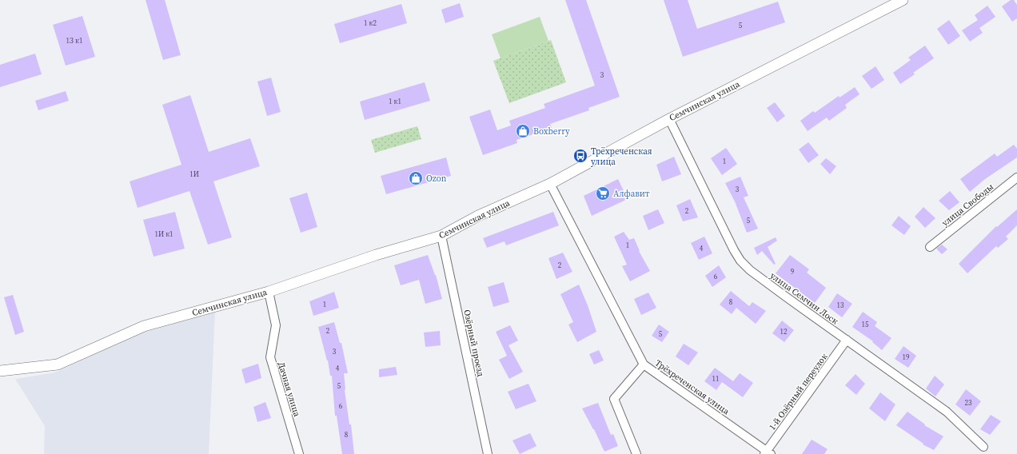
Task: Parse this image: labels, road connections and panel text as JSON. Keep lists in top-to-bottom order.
{
  "streets": {
    "street": [
      "Семчинская улица",
      "улица Свободы",
      "улица Семчин Лоск",
      "Озёрный проезд",
      "Трёхреченская улица",
      "Дачная улица",
      "1-й Озёрный переулок"
    ]
  },
  "crossings": [
    ["Семчинская улица", "улица Семчин Лоск"],
    ["Семчинская улица", "Озёрный проезд"],
    ["Семчинская улица", "Трёхреченская улица"],
    ["Семчинская улица", "Дачная улица"],
    ["улица Семчин Лоск", "1-й Озёрный переулок"],
    ["Трёхреченская улица", "1-й Озёрный переулок"]
  ],
  "places": {
    "shop": ["Boxberry", "Ozon"],
    "bus stop": ["Трёхреченская улица"],
    "supermarket": ["Алфавит"]
  },
  "house_numbers": [
    "1 к2",
    "5",
    "1З к1",
    "3",
    "1 к1",
    "1",
    "1И",
    "3",
    "2",
    "5",
    "1И к1",
    "1",
    "4",
    "2",
    "9",
    "6",
    "8",
    "1",
    "13",
    "15",
    "2",
    "12",
    "5",
    "3",
    "19",
    "4",
    "11",
    "5",
    "23",
    "6",
    "8"
  ]
}
